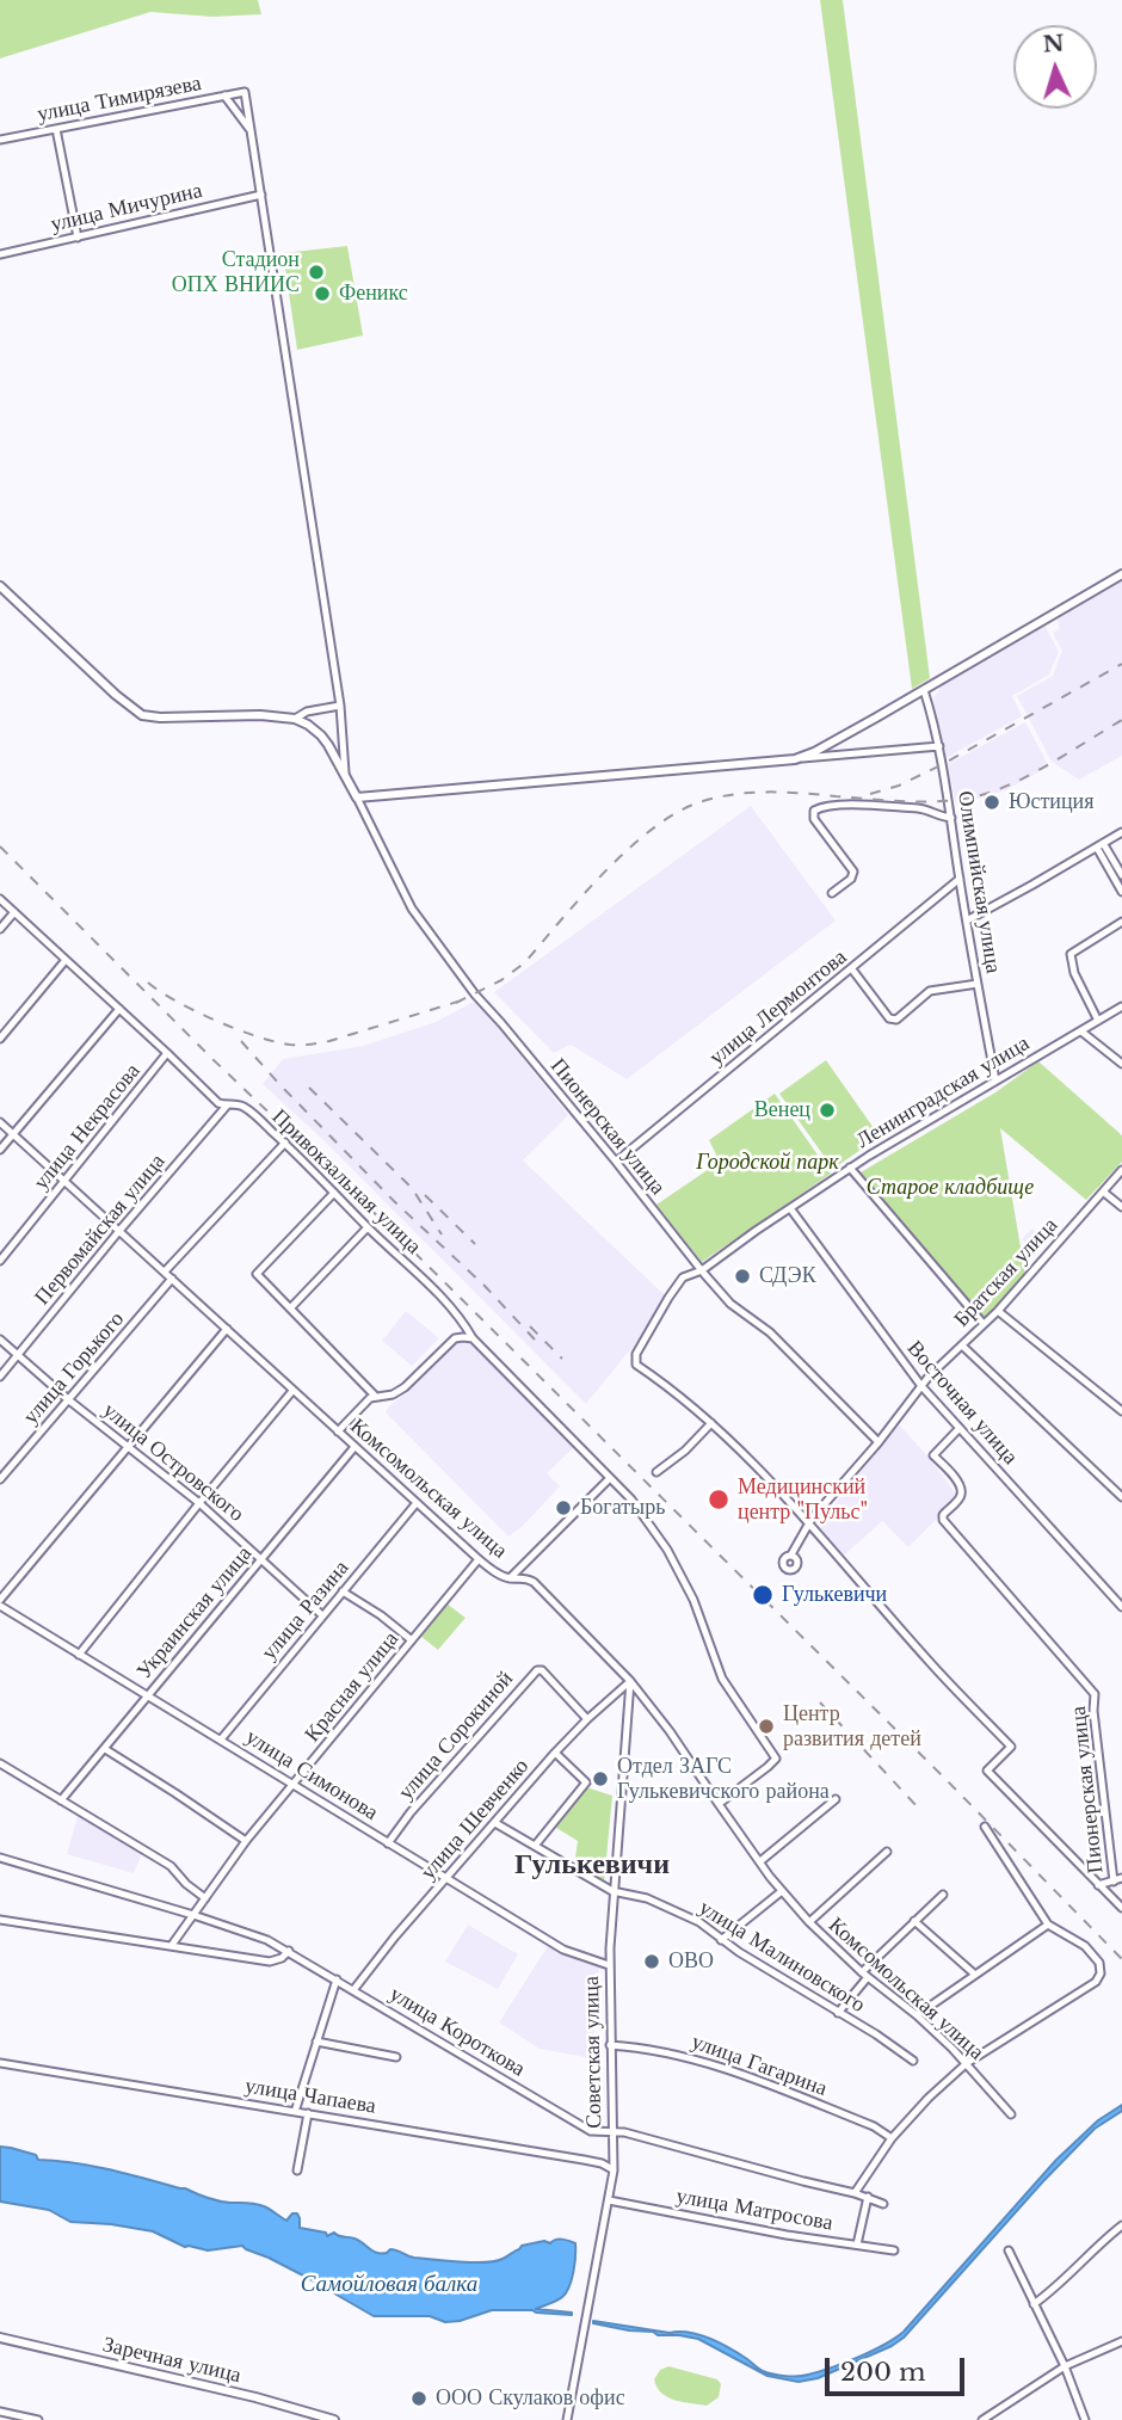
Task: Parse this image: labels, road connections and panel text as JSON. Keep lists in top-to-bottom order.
{
  "streets": {
    "main road": ["Заречная улица"],
    "street": [
      "улица Тимирязева",
      "улица Мичурина",
      "Олимпийская улица",
      "улица Лермонтова",
      "Ленинградская улица",
      "улица Некрасова",
      "Пионерская улица",
      "Привокзальная улица",
      "Первомайская улица",
      "Братская улица",
      "улица Горького",
      "Восточная улица",
      "улица Островского",
      "Комсомольская улица",
      "улица Разина",
      "Украинская улица",
      "Красная улица",
      "улица Сорокиной",
      "улица Симонова",
      "улица Шевченко",
      "улица Малиновского",
      "улица Короткова",
      "Советская улица",
      "улица Гагарина",
      "улица Чапаева",
      "улица Матросова"
    ]
  },
  "crossings": [
    ["Олимпийская улица", "улица Лермонтова"],
    ["Олимпийская улица", "Ленинградская улица"],
    ["улица Лермонтова", "Пионерская улица"],
    ["Ленинградская улица", "Пионерская улица"],
    ["Ленинградская улица", "Восточная улица"],
    ["улица Некрасова", "Привокзальная улица"],
    ["улица Некрасова", "Комсомольская улица"],
    ["Пионерская улица", "Братская улица"],
    ["Пионерская улица", "Восточная улица"],
    ["Привокзальная улица", "Первомайская улица"],
    ["Привокзальная улица", "Комсомольская улица"],
    ["Первомайская улица", "улица Островского"],
    ["Первомайская улица", "Комсомольская улица"],
    ["Братская улица", "Восточная улица"],
    ["улица Горького", "улица Островского"],
    ["улица Горького", "Комсомольская улица"],
    ["улица Островского", "улица Разина"],
    ["улица Островского", "Украинская улица"],
    ["Комсомольская улица", "улица Разина"],
    ["Комсомольская улица", "Украинская улица"],
    ["Комсомольская улица", "Красная улица"],
    ["Комсомольская улица", "улица Шевченко"],
    ["Комсомольская улица", "Советская улица"],
    ["улица Разина", "улица Симонова"],
    ["Украинская улица", "улица Симонова"],
    ["Красная улица", "улица Симонова"],
    ["Красная улица", "улица Короткова"],
    ["улица Сорокиной", "улица Симонова"],
    ["улица Сорокиной", "улица Шевченко"],
    ["улица Симонова", "улица Шевченко"],
    ["улица Симонова", "Советская улица"],
    ["улица Шевченко", "улица Малиновского"],
    ["улица Шевченко", "улица Короткова"],
    ["улица Шевченко", "Советская улица"],
    ["улица Малиновского", "Советская улица"],
    ["улица Короткова", "Советская улица"],
    ["Советская улица", "улица Гагарина"],
    ["Советская улица", "улица Чапаева"],
    ["Советская улица", "улица Матросова"]
  ],
  "districts": ["Гулькевичи"],
  "water": ["Самойловая балка"],
  "parks": ["Городской парк", "Старое кладбище"],
  "places": [
    "Стадион ОПХ ВНИИС",
    "Феникс",
    "Юстиция",
    "Венец",
    "СДЭК",
    "Медицинский центр \"Пульс\"",
    "Богатырь",
    "Гулькевичи",
    "Центр развития детей",
    "Отдел ЗАГС Гулькевичского района",
    "ОВО",
    "ООО Скулаков офис"
  ],
  "scale_bar": "200 m",
  "north": "top"
}
